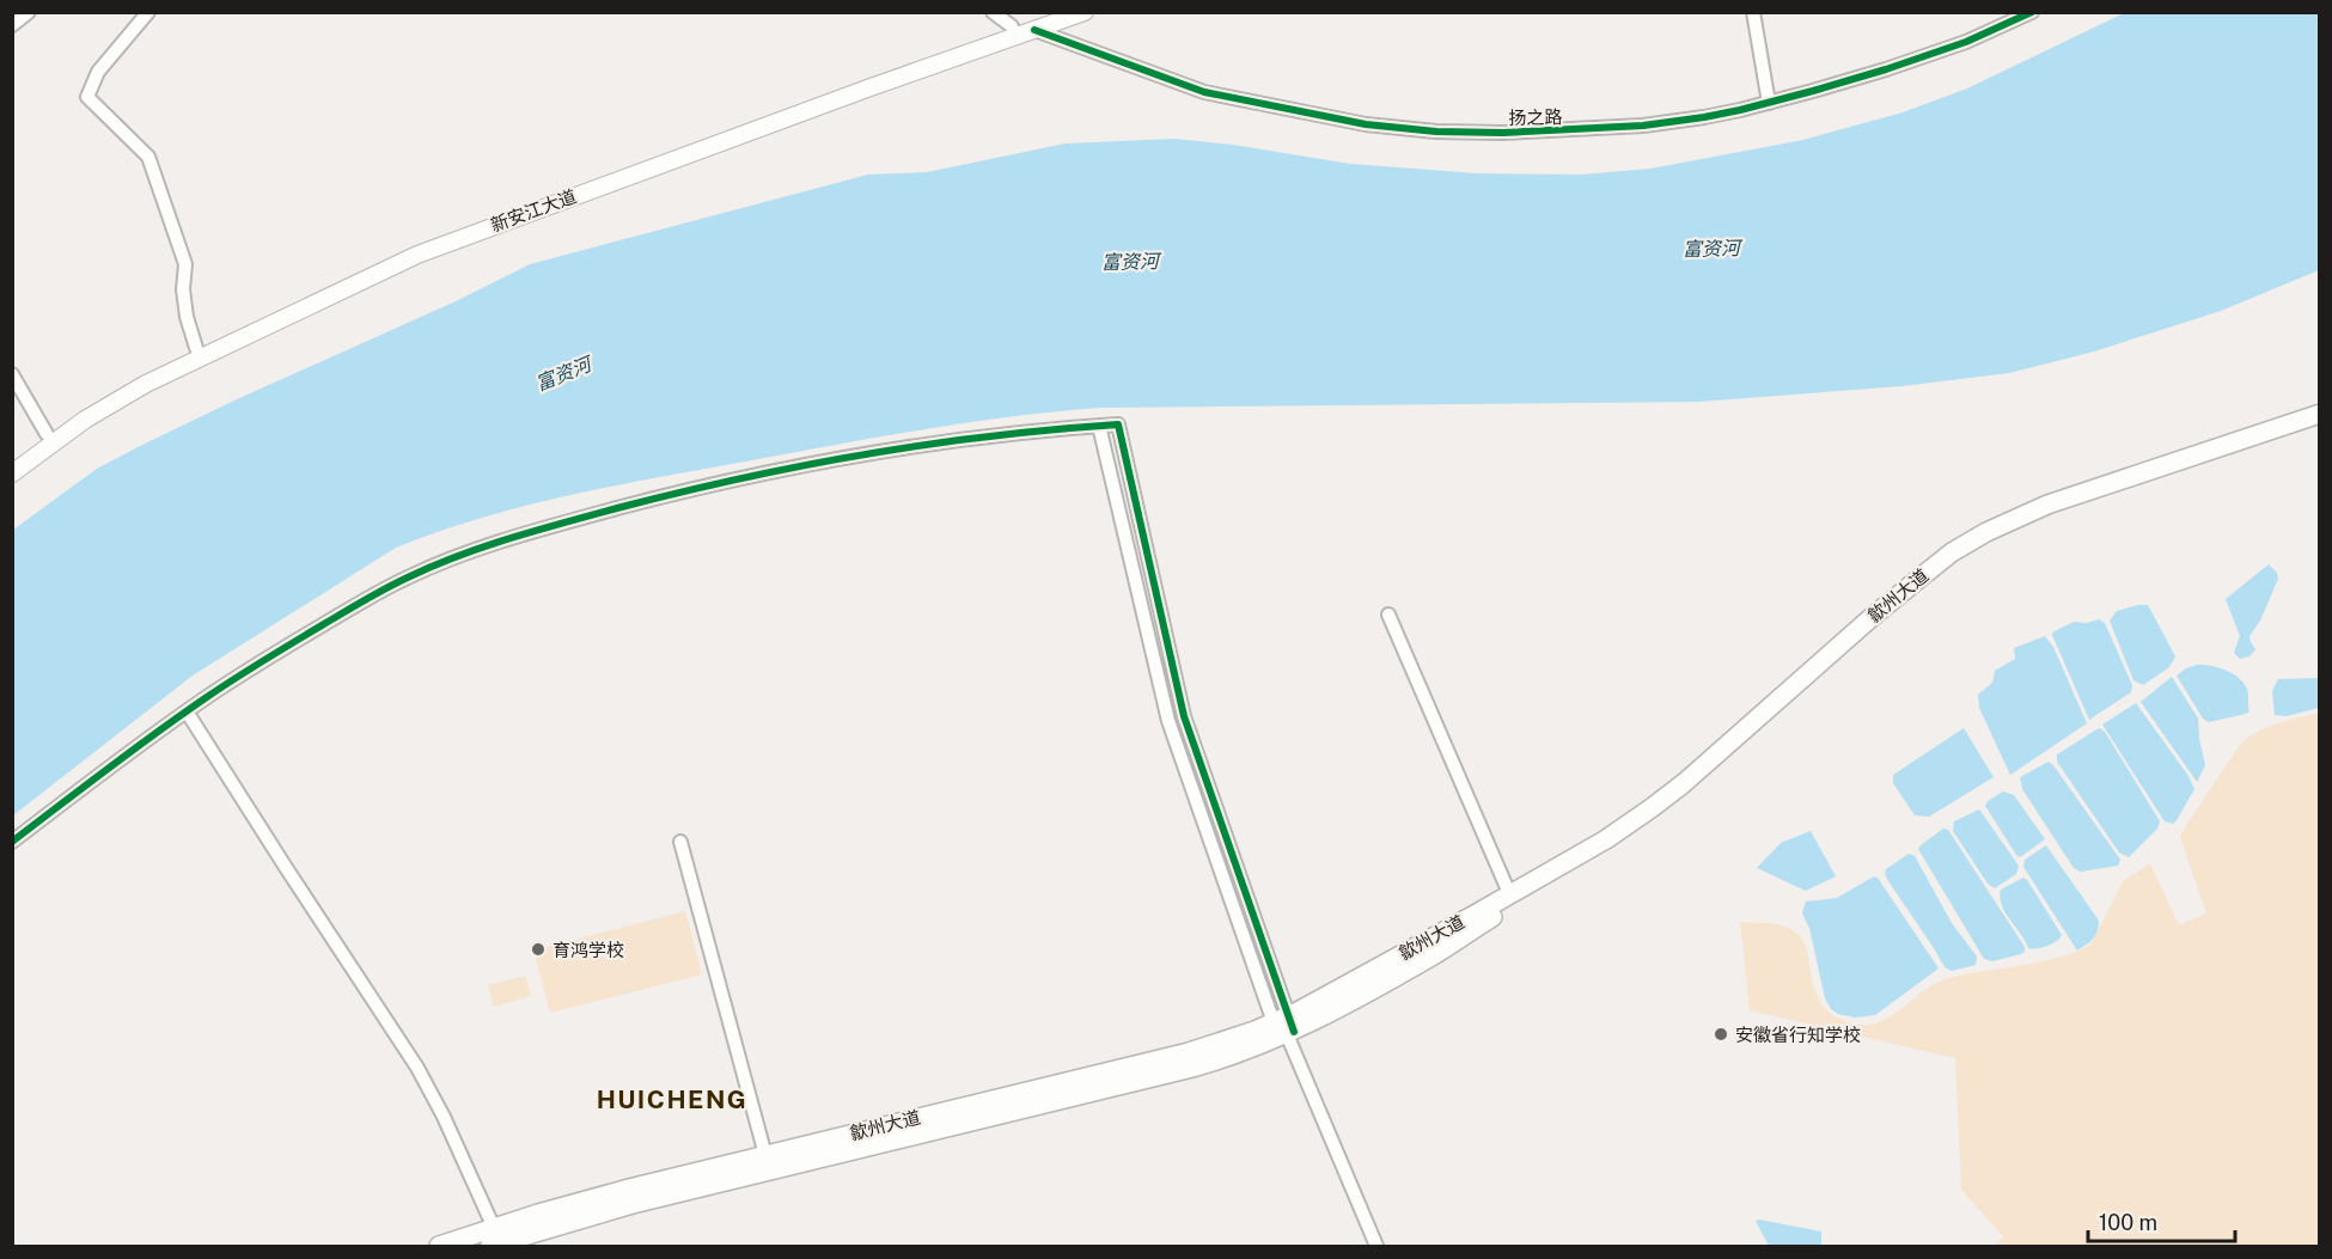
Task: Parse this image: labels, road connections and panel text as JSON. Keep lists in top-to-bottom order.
{
  "streets": {
    "highway": ["歙州大道"],
    "main road": ["新安江大道"],
    "street": ["扬之路"]
  },
  "crossings": [
    ["扬之路", "新安江大道"]
  ],
  "districts": ["HUICHENG"],
  "water": ["富资河"],
  "places": ["育鸿学校", "安徽省行知学校"],
  "scale_bar": "100 m"
}
